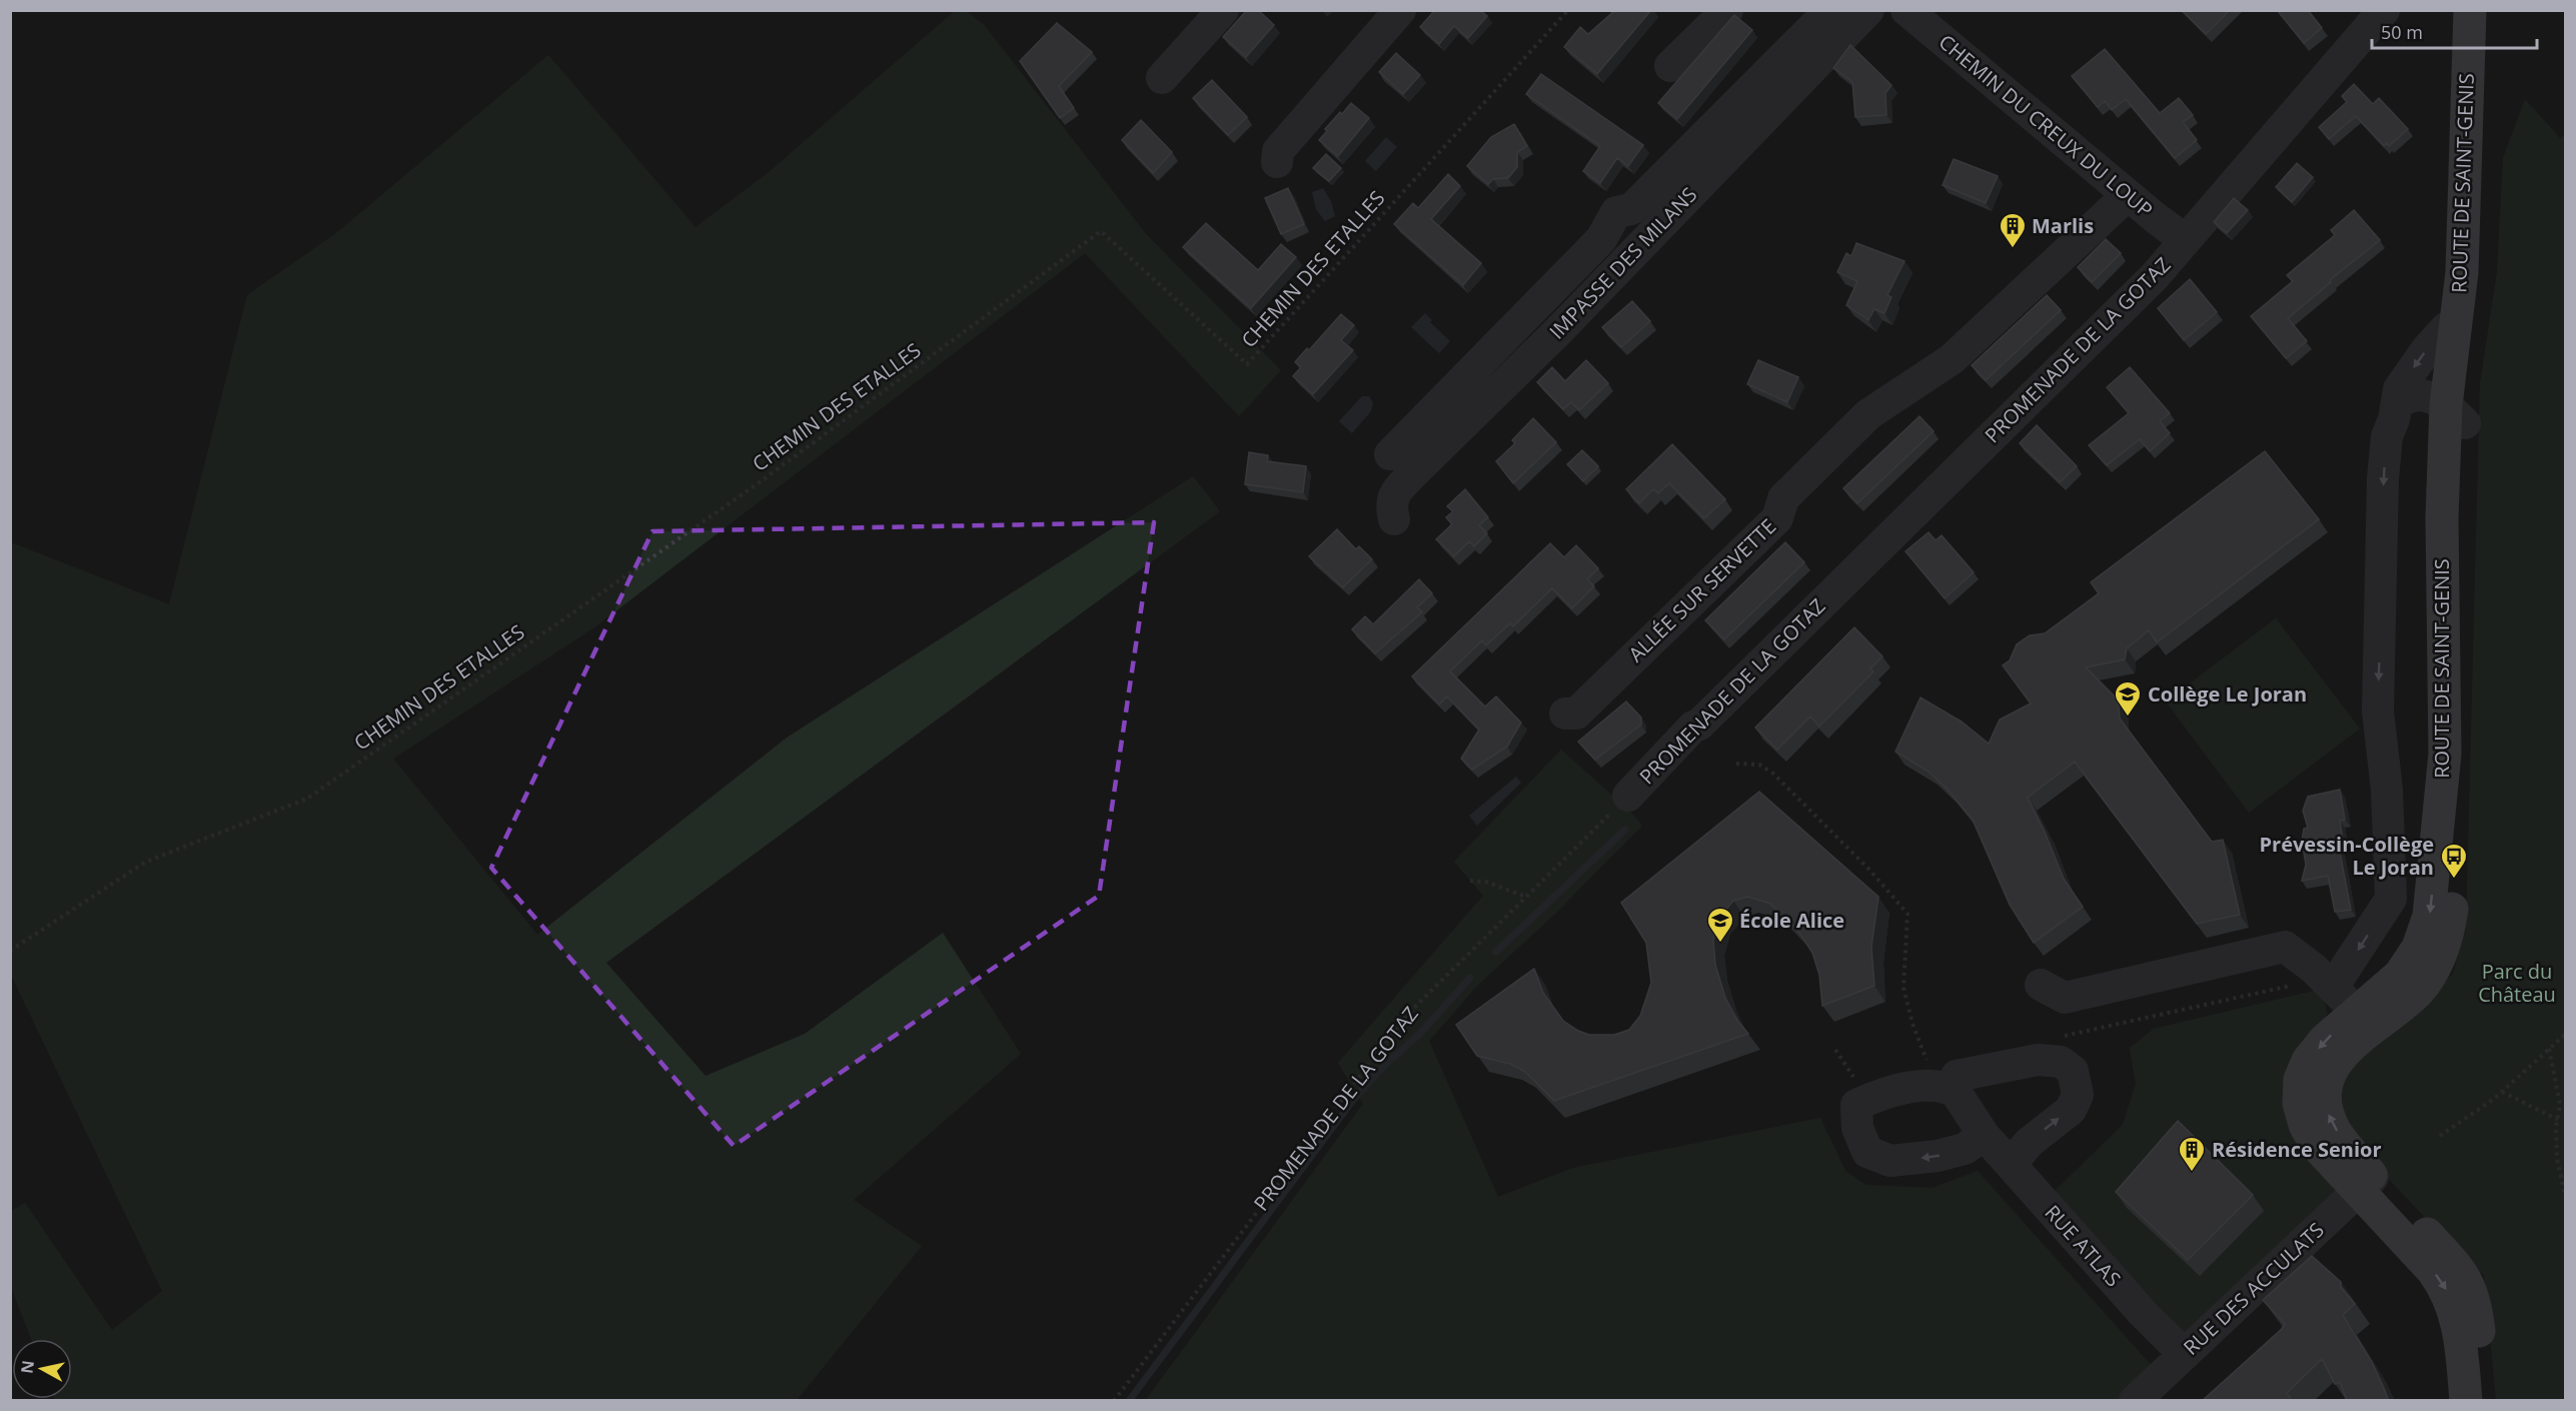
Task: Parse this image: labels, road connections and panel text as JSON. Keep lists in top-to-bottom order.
{
  "streets": {
    "main road": ["ROUTE DE SAINT-GENIS"],
    "street": [
      "CHEMIN DU CREUX DU LOUP",
      "IMPASSE DES MILANS",
      "PROMENADE DE LA GOTAZ",
      "ALLÉE SUR SERVETTE",
      "RUE ATLAS",
      "RUE DES ACCULATS"
    ],
    "path": ["CHEMIN DES ETALLES"]
  },
  "crossings": [
    ["CHEMIN DU CREUX DU LOUP", "PROMENADE DE LA GOTAZ"],
    ["CHEMIN DU CREUX DU LOUP", "ALLÉE SUR SERVETTE"],
    ["ROUTE DE SAINT-GENIS", "RUE DES ACCULATS"],
    ["RUE ATLAS", "RUE DES ACCULATS"]
  ],
  "parks": ["Parc du Château"],
  "places": {
    "building": ["Marlis", "Résidence Senior"],
    "school or university": ["Collège Le Joran", "École Alice"],
    "bus stop": ["Prévessin-Collège Le Joran"]
  },
  "scale_bar": "50 m",
  "north": "left"
}
